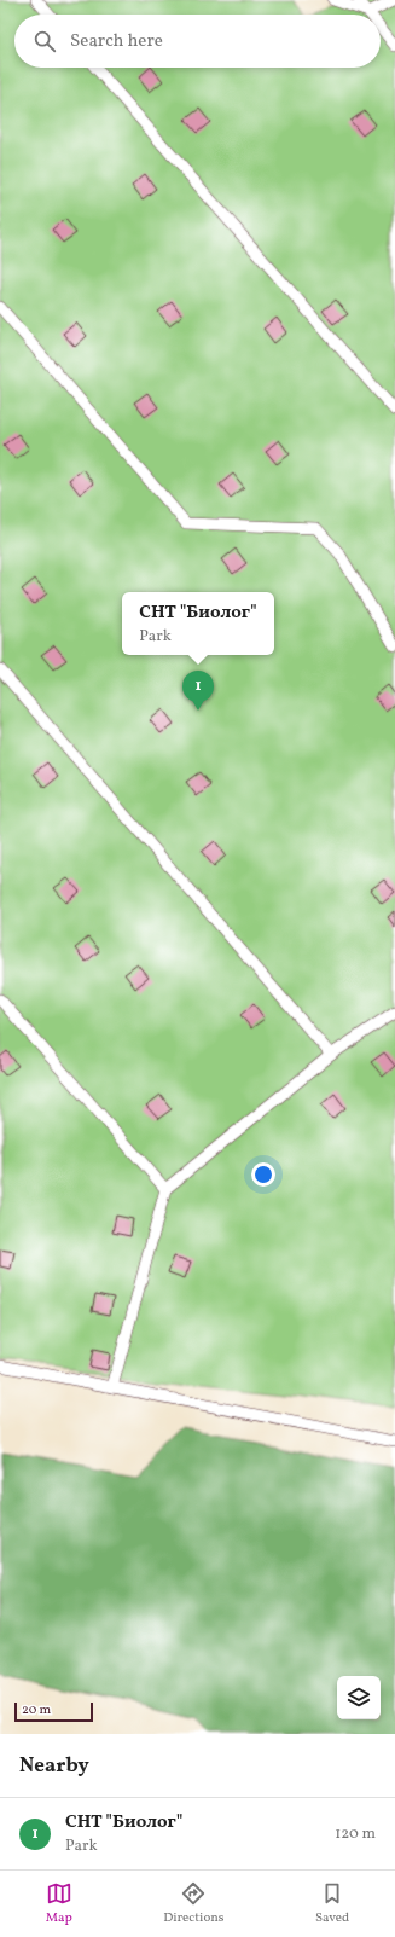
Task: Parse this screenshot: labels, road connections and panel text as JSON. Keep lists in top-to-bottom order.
{
  "scale_bar": "20 m",
  "page": {
    "search": "Search here",
    "popup": ["СНТ \"Биолог\"", "Park"],
    "pins": "1",
    "scale": "20 m",
    "heading": "Nearby",
    "list": [
      {
        "mark": "1",
        "name": "СНТ \"Биолог\"",
        "note": "Park",
        "value": "120 m"
      }
    ],
    "nav": ["Map", "Directions", "Saved"]
  }
}
